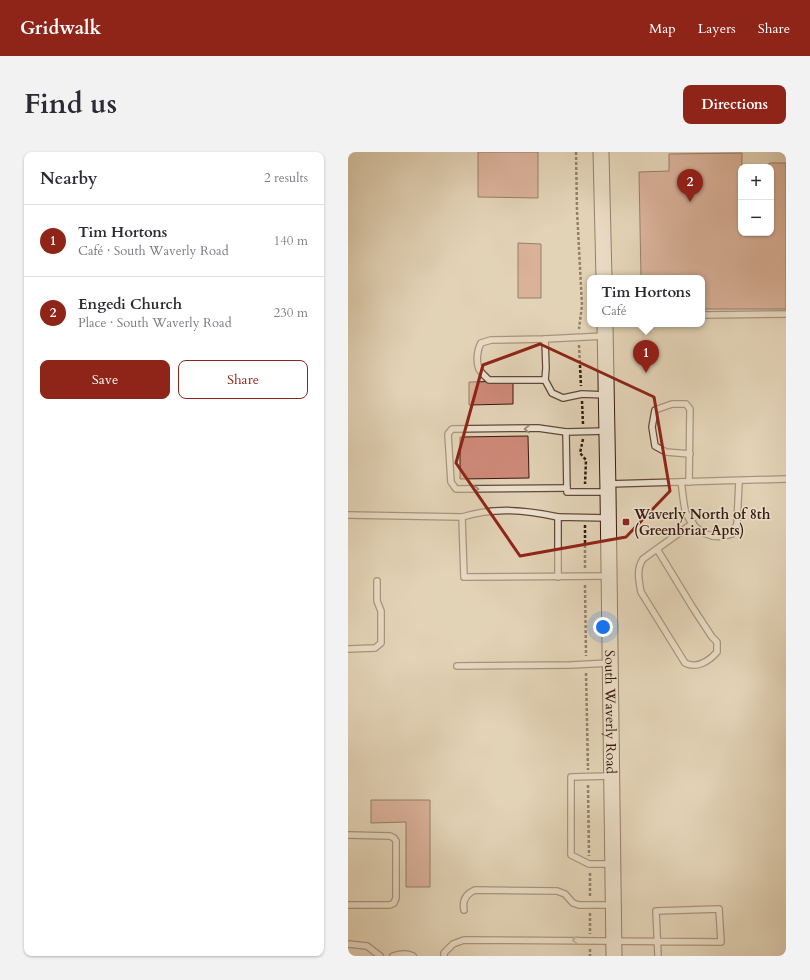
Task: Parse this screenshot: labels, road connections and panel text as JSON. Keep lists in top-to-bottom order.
{
  "streets": {
    "main road": ["South Waverly Road"]
  },
  "places": {
    "transit": ["Waverly North of 8th (Greenbriar Apts)"]
  },
  "page": {
    "header": "Gridwalk",
    "nav": ["Map", "Layers", "Share"],
    "title": "Find us",
    "buttons": [
      "Directions",
      ["Save", "Share"]
    ],
    "heading": ["Nearby", "2 results"],
    "map_buttons": ["+", "−"],
    "pins": ["2", "1"],
    "list": [
      {
        "mark": "1",
        "name": "Tim Hortons",
        "note": "Café · South Waverly Road",
        "value": "140 m"
      },
      {
        "mark": "2",
        "name": "Engedi Church",
        "note": "Place · South Waverly Road",
        "value": "230 m"
      }
    ],
    "popup": ["Tim Hortons", "Café"]
  }
}
